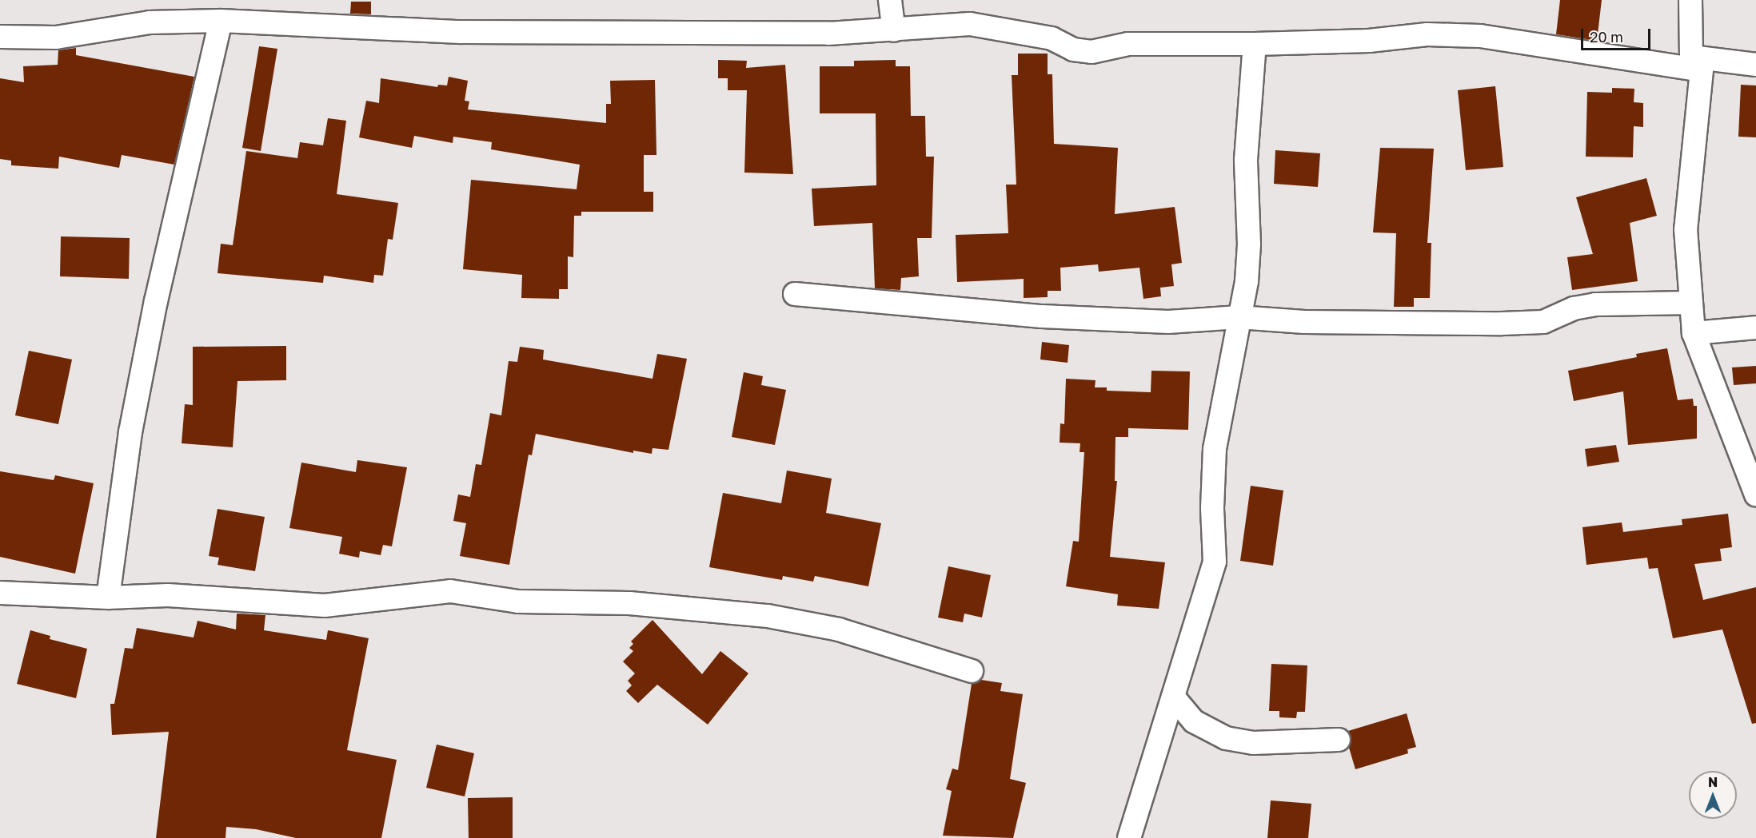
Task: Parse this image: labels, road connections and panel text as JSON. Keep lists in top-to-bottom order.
{
  "scale_bar": "20 m",
  "north": "top"
}
